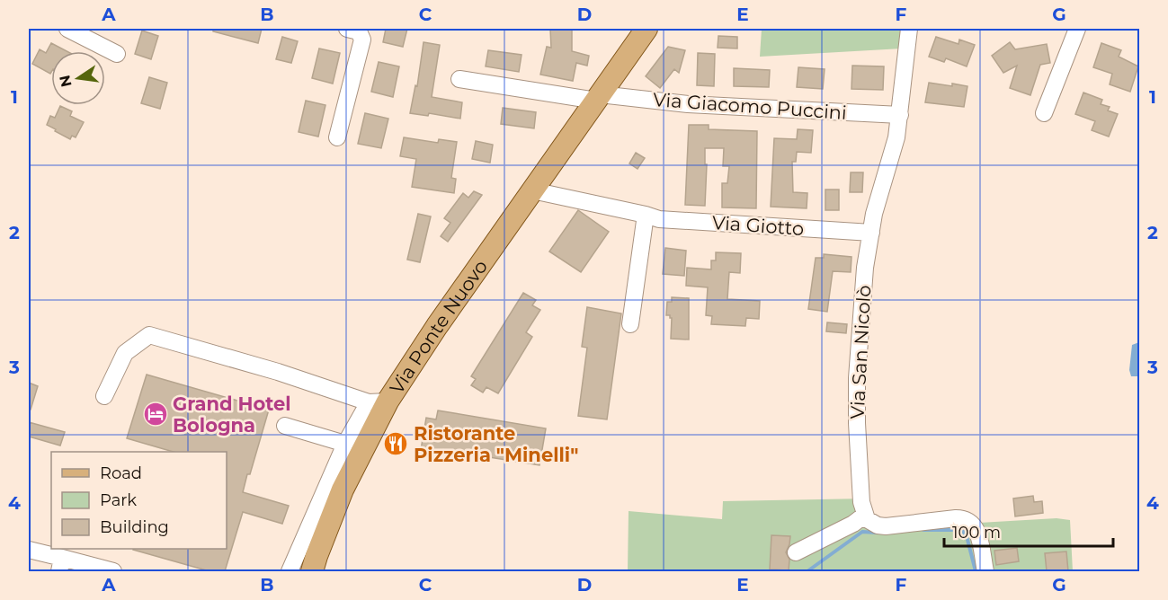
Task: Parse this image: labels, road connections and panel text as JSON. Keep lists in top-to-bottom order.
{
  "streets": {
    "main road": ["Via Ponte Nuovo"],
    "street": ["Via Giacomo Puccini", "Via Giotto", "Via San Nicolò"]
  },
  "crossings": [
    ["Via Giacomo Puccini", "Via Ponte Nuovo"],
    ["Via Giacomo Puccini", "Via San Nicolò"],
    ["Via Giotto", "Via Ponte Nuovo"],
    ["Via Giotto", "Via San Nicolò"]
  ],
  "places": {
    "hotel": ["Grand Hotel Bologna"],
    "restaurant": ["Ristorante Pizzeria \"Minelli\""]
  },
  "legend": ["Road", "Park", "Building"],
  "scale_bar": "100 m",
  "north": "left",
  "grid": {
    "columns": [
      "A",
      "B",
      "C",
      "D",
      "E",
      "F",
      "G"
    ],
    "rows": [
      "1",
      "2",
      "3",
      "4"
    ]
  }
}
